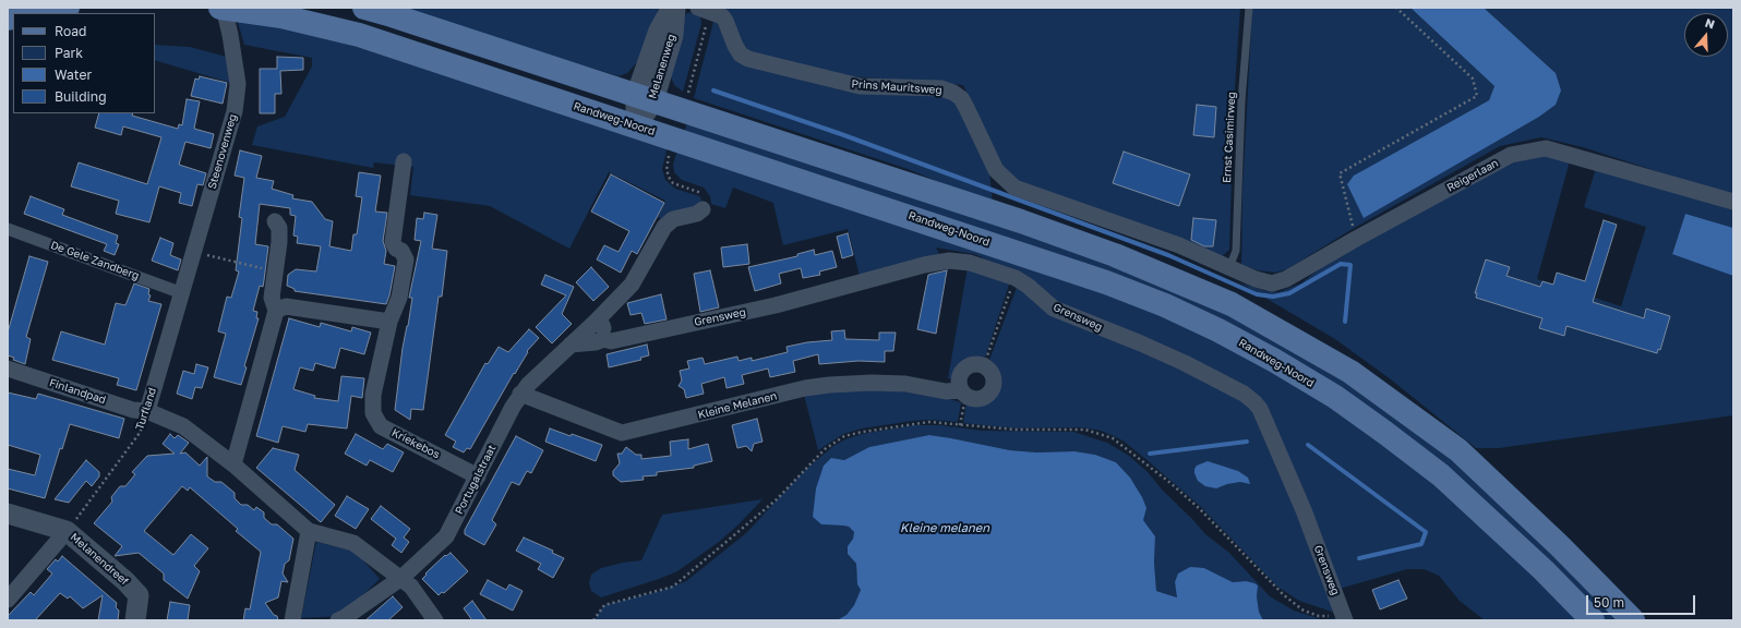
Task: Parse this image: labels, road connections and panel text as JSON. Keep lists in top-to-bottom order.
{
  "streets": {
    "main road": ["Randweg-Noord"],
    "street": [
      "Melanenweg",
      "Prins Mauritsweg",
      "Steenovenweg",
      "Reigerlaan",
      "De Gele Zandberg",
      "Grensweg",
      "Finlandpad",
      "Kleine Melanen",
      "Turfland",
      "Kriekebos",
      "Portugalstraat",
      "Melanendreef"
    ],
    "lane": ["Ernst Casimirweg"]
  },
  "crossings": [
    ["Melanenweg", "Randweg-Noord"],
    ["Prins Mauritsweg", "Ernst Casimirweg"],
    ["Prins Mauritsweg", "Reigerlaan"],
    ["Ernst Casimirweg", "Reigerlaan"],
    ["Steenovenweg", "De Gele Zandberg"],
    ["Steenovenweg", "Turfland"],
    ["De Gele Zandberg", "Turfland"],
    ["Grensweg", "Portugalstraat"],
    ["Finlandpad", "Turfland"],
    ["Kleine Melanen", "Portugalstraat"],
    ["Turfland", "Melanendreef"],
    ["Kriekebos", "Portugalstraat"]
  ],
  "water": ["Kleine melanen"],
  "legend": [
    "Road",
    "Park",
    "Water",
    "Building"
  ],
  "scale_bar": "50 m",
  "north": "top"
}
